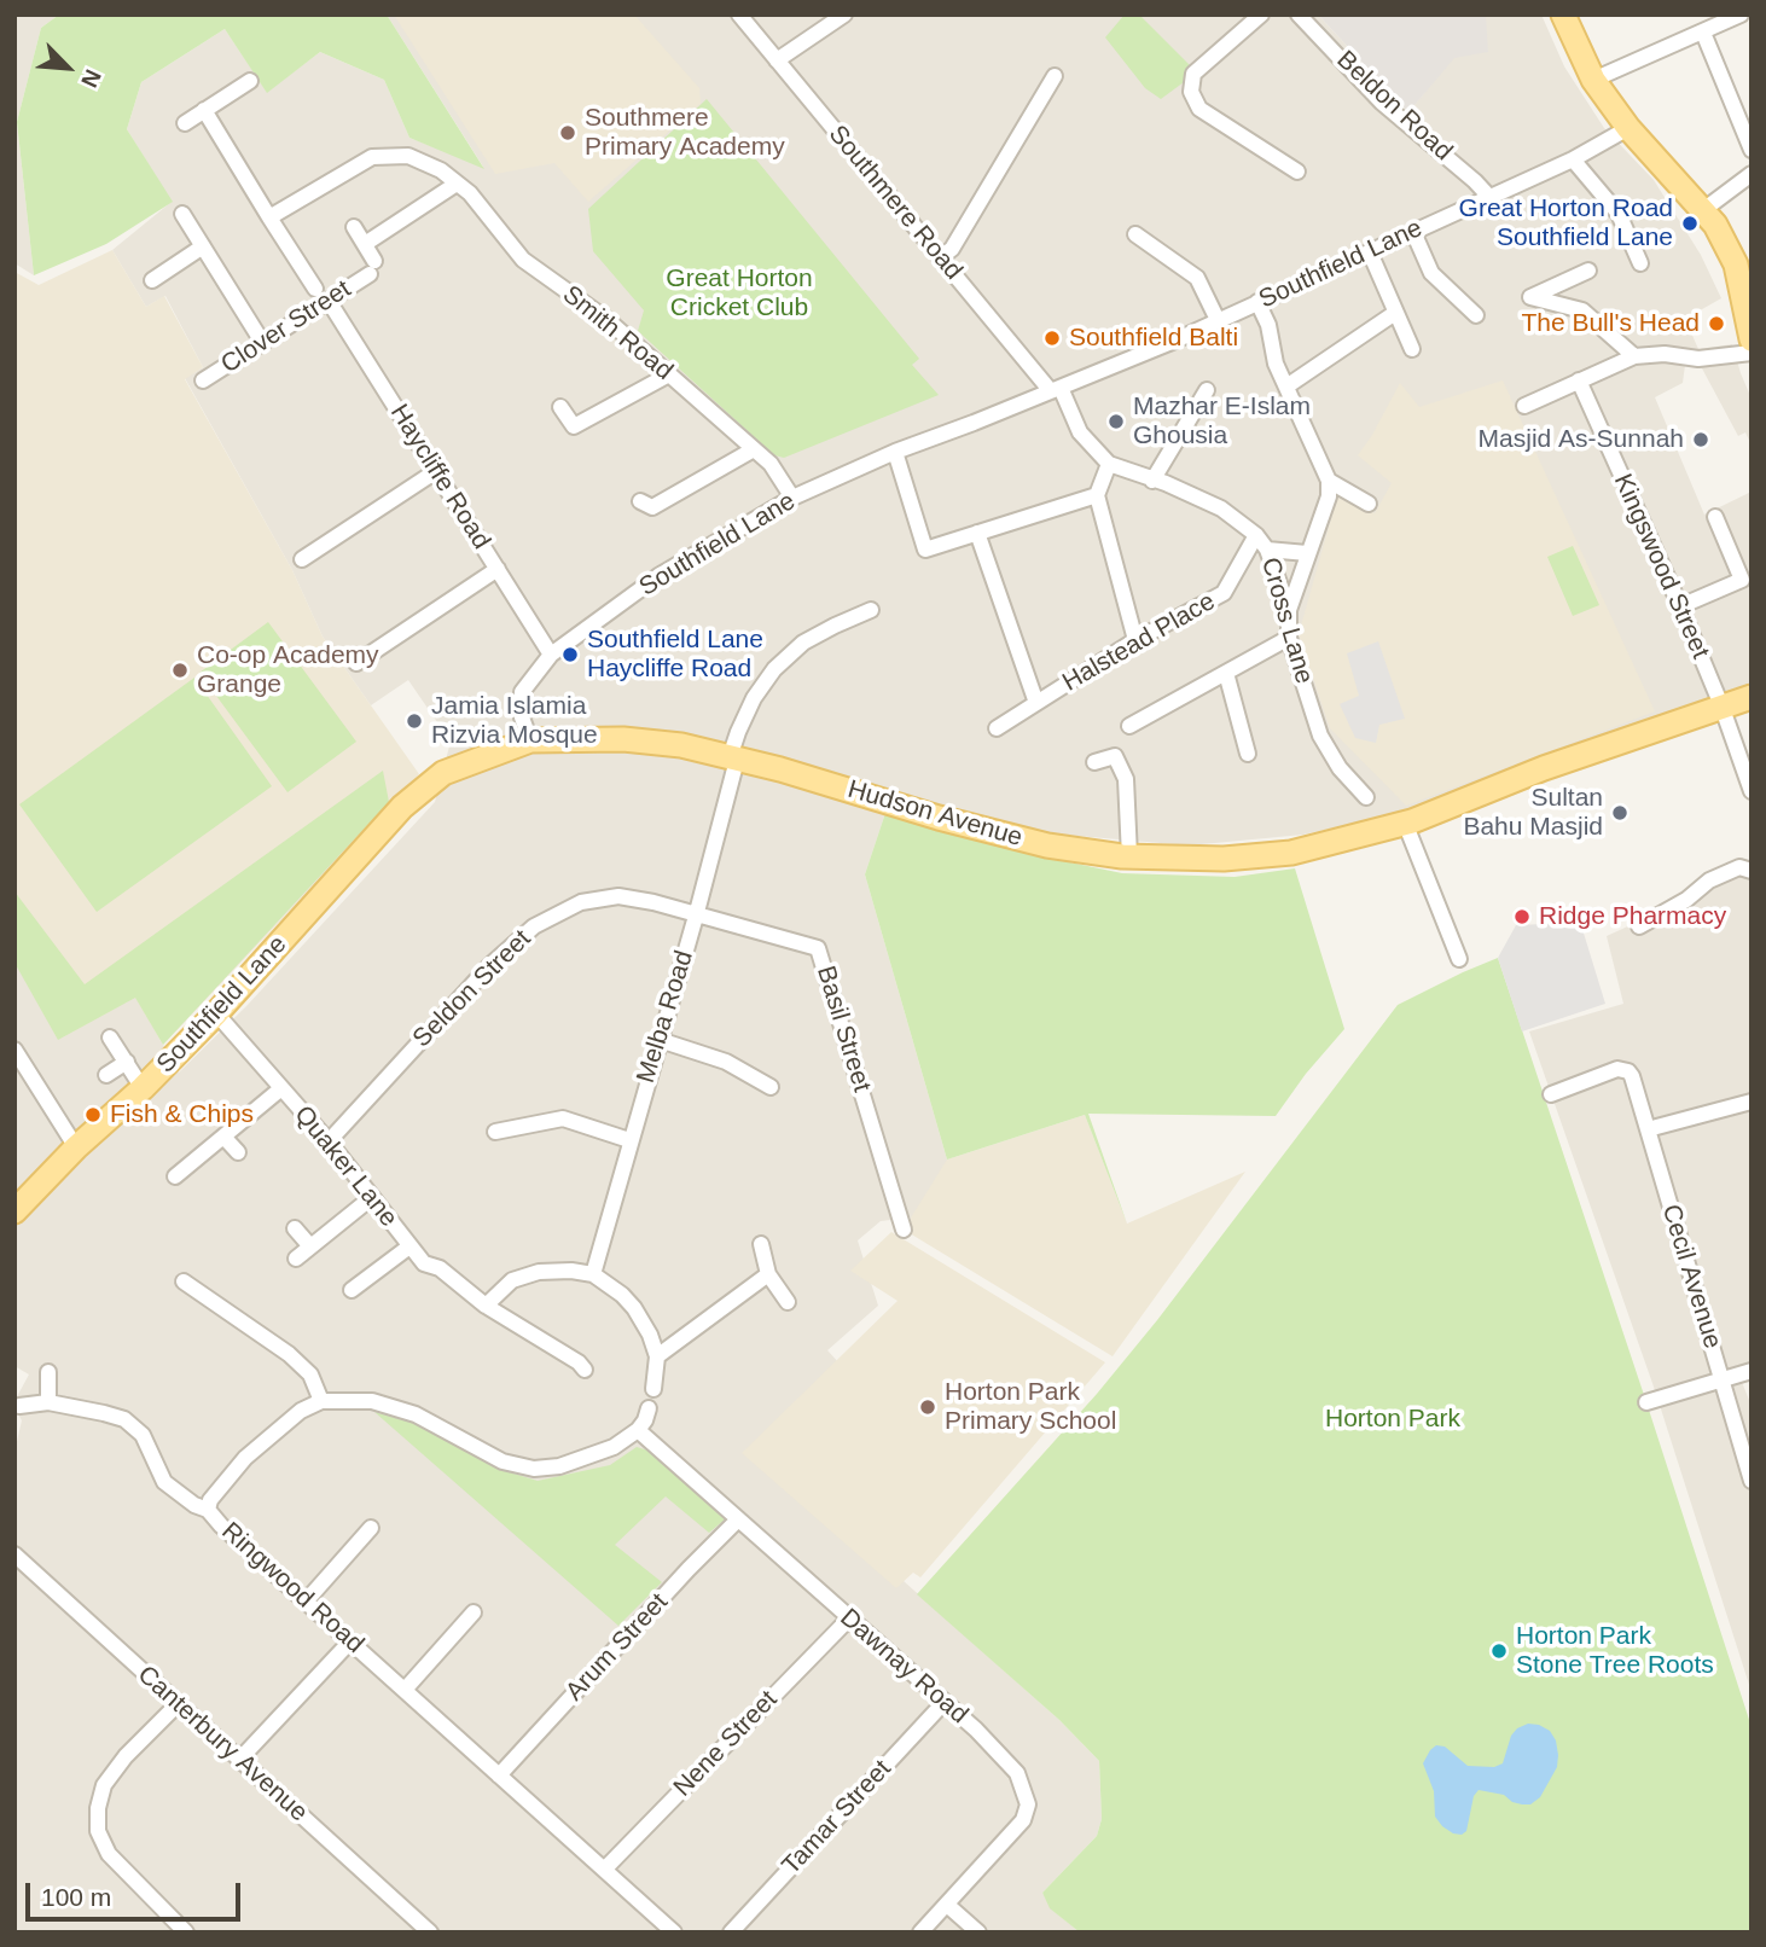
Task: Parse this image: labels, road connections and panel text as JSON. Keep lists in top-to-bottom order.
{
  "streets": {
    "main road": ["Southfield Lane", "Hudson Avenue"],
    "street": [
      "Beldon Road",
      "Southmere Road",
      "Clover Street",
      "Smith Road",
      "Haycliffe Road",
      "Kingswood Street",
      "Cross Lane",
      "Halstead Place",
      "Seldon Street",
      "Melba Road",
      "Basil Street",
      "Quaker Lane",
      "Cecil Avenue",
      "Ringwood Road",
      "Arum Street",
      "Dawnay Road",
      "Canterbury Avenue",
      "Nene Street",
      "Tamar Street"
    ]
  },
  "crossings": [
    ["Beldon Road", "Southfield Lane"],
    ["Southmere Road", "Southfield Lane"],
    ["Southmere Road", "Cross Lane"],
    ["Southfield Lane", "Smith Road"],
    ["Southfield Lane", "Haycliffe Road"],
    ["Southfield Lane", "Cross Lane"],
    ["Southfield Lane", "Hudson Avenue"],
    ["Southfield Lane", "Quaker Lane"],
    ["Clover Street", "Haycliffe Road"],
    ["Cross Lane", "Halstead Place"],
    ["Hudson Avenue", "Melba Road"],
    ["Seldon Street", "Melba Road"],
    ["Seldon Street", "Basil Street"],
    ["Seldon Street", "Quaker Lane"],
    ["Melba Road", "Basil Street"],
    ["Ringwood Road", "Arum Street"],
    ["Ringwood Road", "Nene Street"],
    ["Arum Street", "Dawnay Road"],
    ["Dawnay Road", "Nene Street"],
    ["Dawnay Road", "Tamar Street"]
  ],
  "parks": ["Great Horton Cricket Club", "Horton Park"],
  "places": [
    "Southmere Primary Academy",
    "Great Horton Road Southfield Lane",
    "The Bull's Head",
    "Southfield Balti",
    "Mazhar E-Islam Ghousia",
    "Masjid As-Sunnah",
    "Southfield Lane Haycliffe Road",
    "Co-op Academy Grange",
    "Jamia Islamia Rizvia Mosque",
    "Sultan Bahu Masjid",
    "Ridge Pharmacy",
    "Fish & Chips",
    "Horton Park Primary School",
    "Horton Park Stone Tree Roots"
  ],
  "scale_bar": "100 m",
  "north": "bottom right"
}
